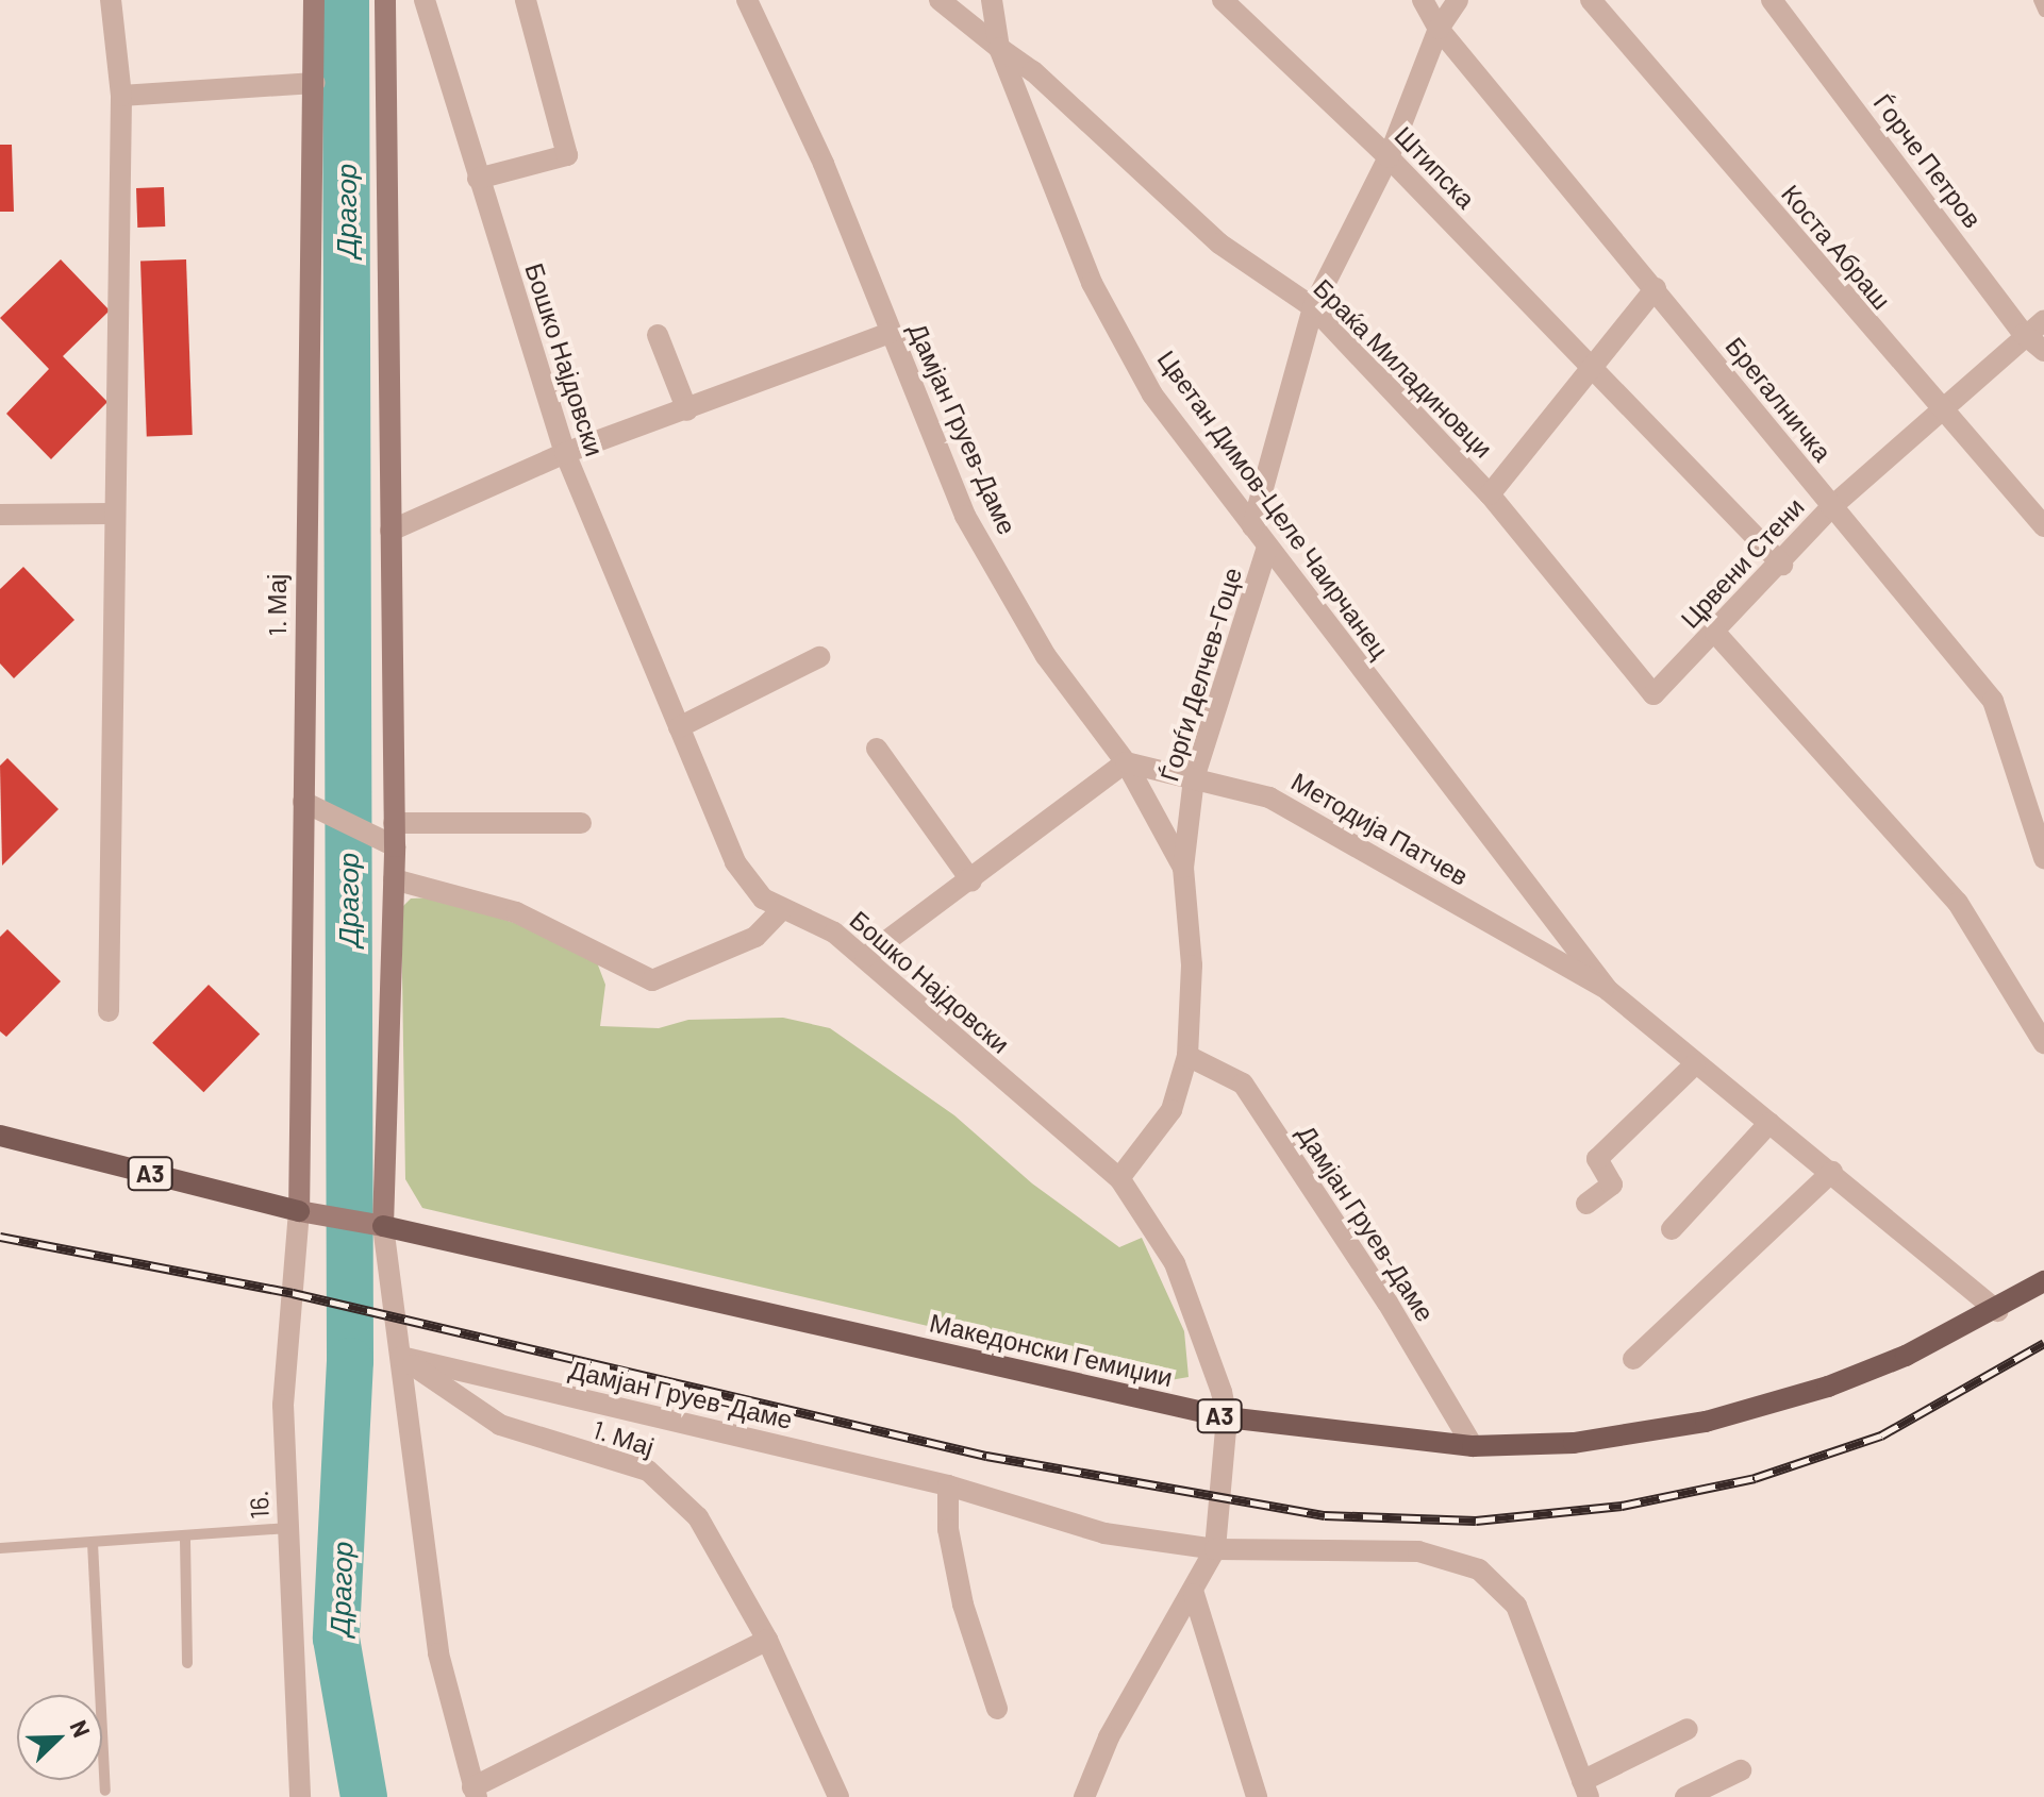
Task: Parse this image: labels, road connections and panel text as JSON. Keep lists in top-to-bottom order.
{
  "streets": {
    "main road": ["A3", "Македонски Гемиџии"],
    "street": [
      "Ѓорче Петров",
      "Штипска",
      "Коста Абраш",
      "Бошко Најдовски",
      "Браќа Миладиновци",
      "Брегалничка",
      "Дамјан Груев-Даме",
      "Цветан Димов-Целе Чаирчанец",
      "Црвени Стени",
      "1. Мај",
      "Ѓорѓи Делчев-Гоце",
      "Методија Патчев",
      "16."
    ]
  },
  "crossings": [
    ["Ѓорче Петров", "Црвени Стени"],
    ["Штипска", "Црвени Стени"],
    ["Коста Абраш", "Црвени Стени"],
    ["Бошко Најдовски", "Дамјан Груев-Даме"],
    ["Браќа Миладиновци", "Цветан Димов-Целе Чаирчанец"],
    ["Браќа Миладиновци", "Црвени Стени"],
    ["Брегалничка", "Црвени Стени"],
    ["Дамјан Груев-Даме", "1. Мај"],
    ["Дамјан Груев-Даме", "Ѓорѓи Делчев-Гоце"],
    ["Дамјан Груев-Даме", "Методија Патчев"],
    ["Дамјан Груев-Даме", "Македонски Гемиџии"],
    ["Цветан Димов-Целе Чаирчанец", "Ѓорѓи Делчев-Гоце"],
    ["Цветан Димов-Целе Чаирчанец", "Методија Патчев"],
    ["Цветан Димов-Целе Чаирчанец", "Македонски Гемиџии"],
    ["1. Мај", "A3"],
    ["1. Мај", "16."],
    ["Ѓорѓи Делчев-Гоце", "Методија Патчев"],
    ["A3", "Македонски Гемиџии"],
    ["A3", "16."]
  ],
  "water": ["Драгор"],
  "north": "top right"
}
